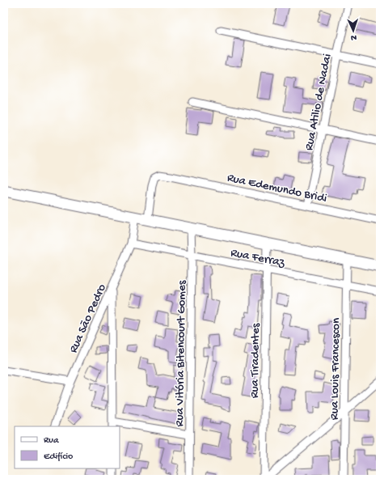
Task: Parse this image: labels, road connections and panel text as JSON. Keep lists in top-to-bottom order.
{
  "streets": {
    "street": [
      "Rua Atilio de Nadai",
      "Rua Edemundo Bridi",
      "Rua Ferraz",
      "Rua São Pedro",
      "Rua Vitória Bitencourt Gomes",
      "Rua Tiradentes",
      "Rua Louis Francescon"
    ]
  },
  "crossings": [
    ["Rua Atilio de Nadai", "Rua Edemundo Bridi"],
    ["Rua Ferraz", "Rua São Pedro"],
    ["Rua Ferraz", "Rua Vitória Bitencourt Gomes"],
    ["Rua Ferraz", "Rua Tiradentes"],
    ["Rua Ferraz", "Rua Louis Francescon"]
  ],
  "legend": ["Rua", "Edifício"],
  "north": "bottom"
}
